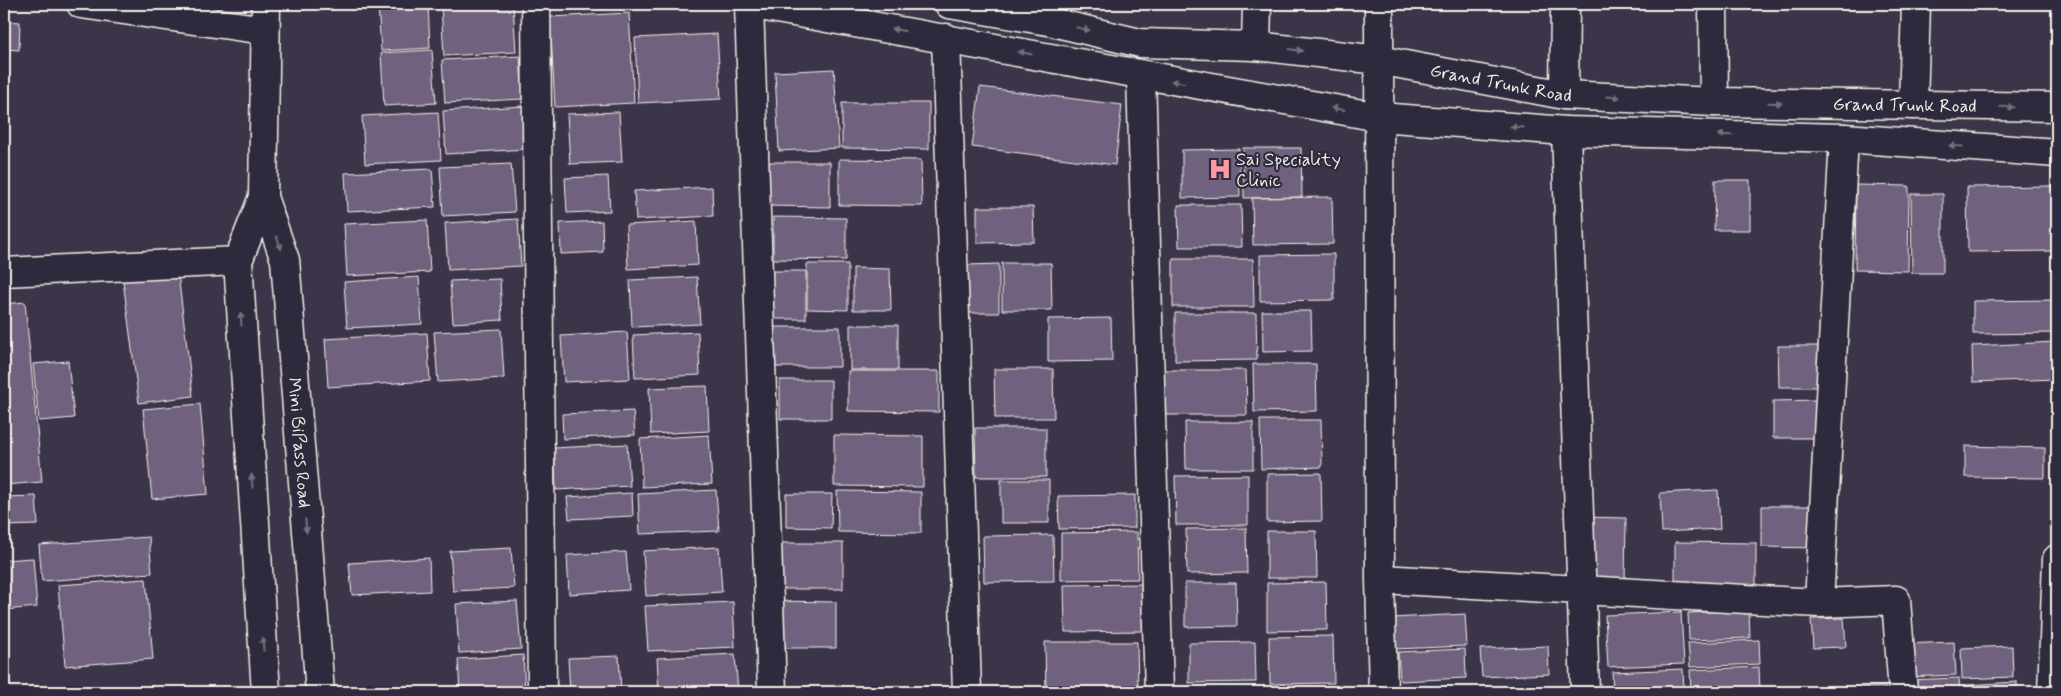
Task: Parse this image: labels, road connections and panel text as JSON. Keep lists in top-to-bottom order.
{
  "streets": {
    "street": ["Grand Trunk Road", "Mini BiPass Road"]
  },
  "places": {
    "hospital": ["Sai Speciality Clinic"]
  }
}
